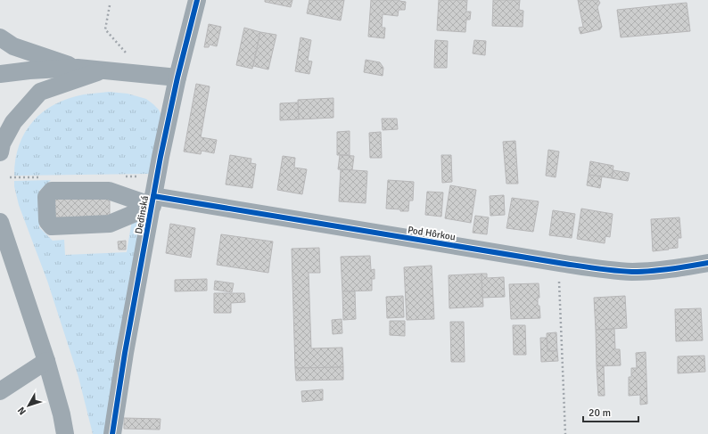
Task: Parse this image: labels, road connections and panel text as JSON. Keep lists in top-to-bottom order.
{
  "streets": {
    "street": ["Dedinská", "Pod Hôrkou"]
  },
  "crossings": [
    ["Dedinská", "Pod Hôrkou"]
  ],
  "scale_bar": "20 m",
  "north": "bottom left"
}
